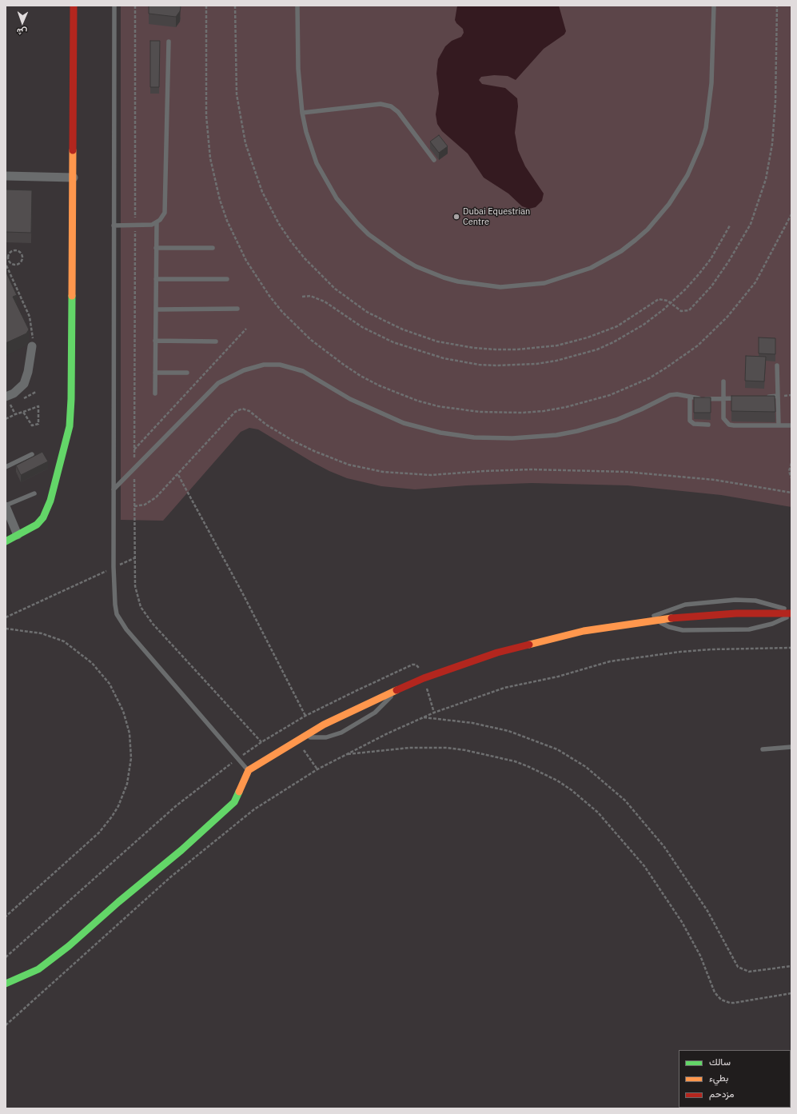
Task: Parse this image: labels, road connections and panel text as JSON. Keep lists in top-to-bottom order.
{
  "places": ["Dubai Equestrian Centre"],
  "legend": ["سالك", "بطيء", "مزدحم"],
  "north": "bottom"
}
